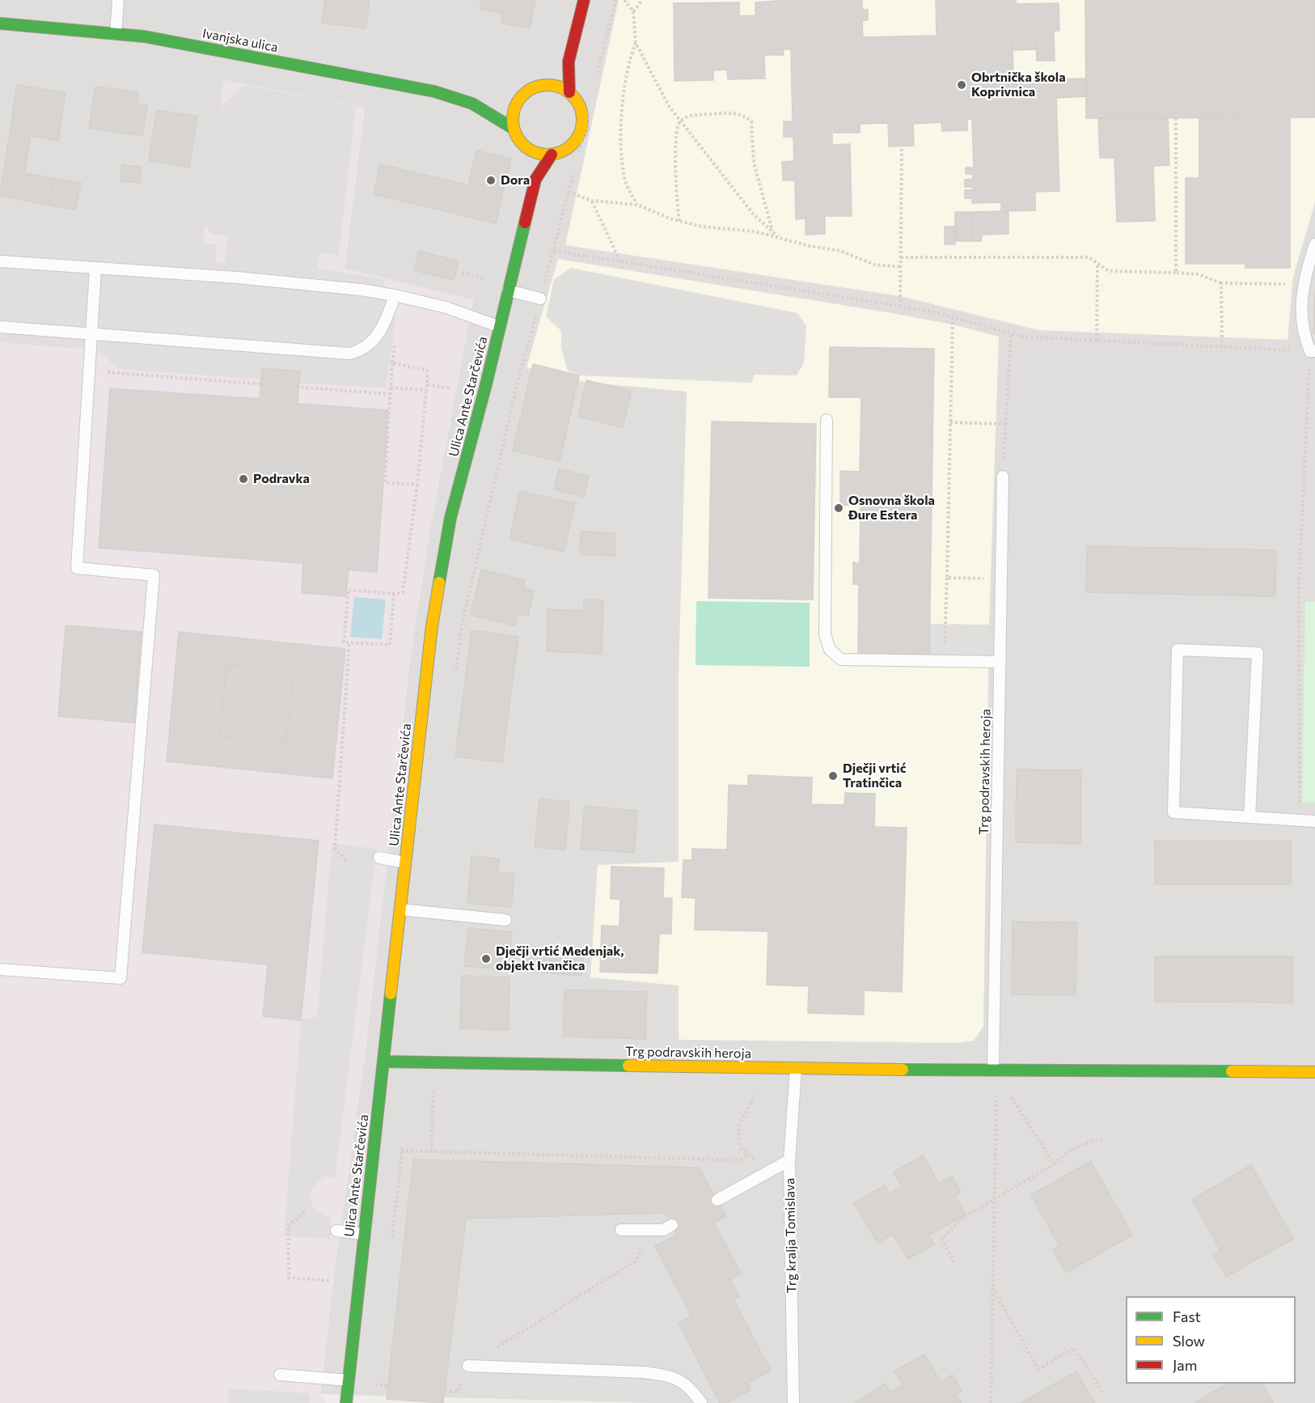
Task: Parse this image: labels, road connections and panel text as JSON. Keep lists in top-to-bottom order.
{
  "streets": {
    "main road": ["Ivanjska ulica", "Ulica Ante Starčevića", "Trg podravskih heroja"],
    "lane": ["Trg kralja Tomislava"]
  },
  "crossings": [
    ["Ulica Ante Starčevića", "Trg podravskih heroja"],
    ["Trg podravskih heroja", "Trg kralja Tomislava"]
  ],
  "places": [
    "Obrtnička škola Koprivnica",
    "Dora",
    "Podravka",
    "Osnovna škola Đure Estera",
    "Dječji vrtić Tratinčica",
    "Dječji vrtić Medenjak, objekt Ivančica"
  ],
  "legend": ["Fast", "Slow", "Jam"]
}
